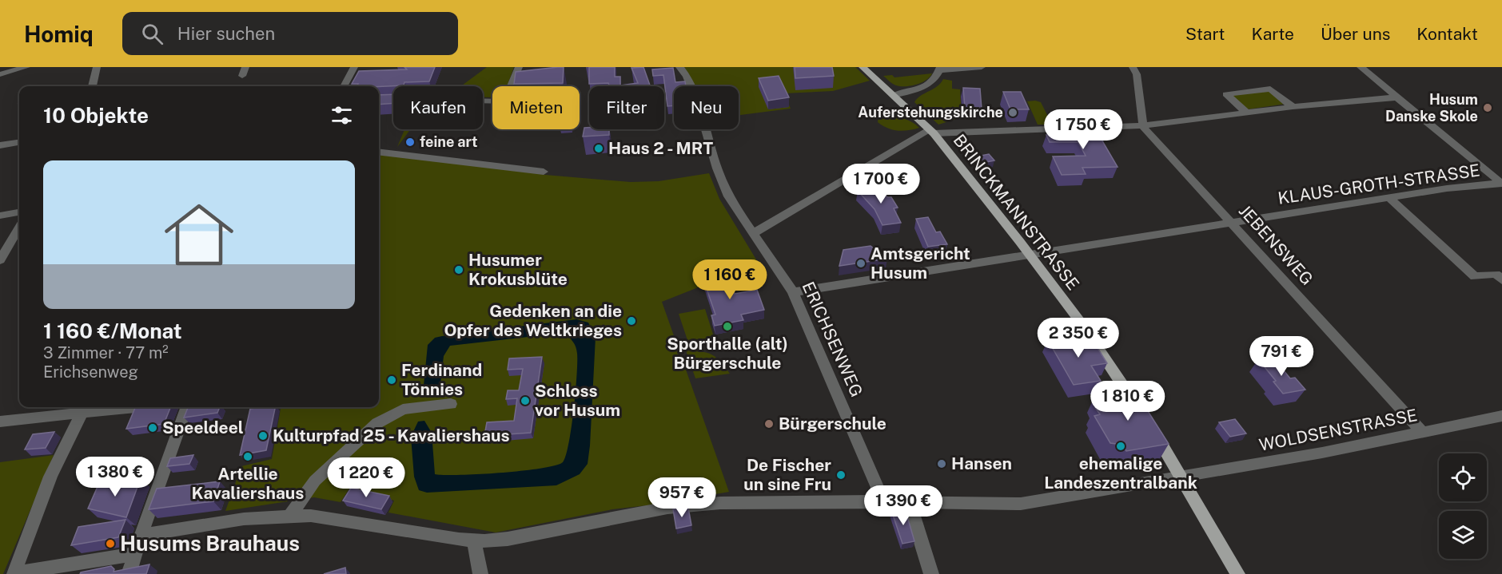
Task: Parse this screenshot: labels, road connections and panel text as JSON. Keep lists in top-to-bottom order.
{
  "streets": {
    "main road": ["BRINCKMANNSTRASSE"],
    "street": [
      "KLAUS-GROTH-STRASSE",
      "JEBENSWEG",
      "ERICHSENWEG",
      "WOLDSENSTRASSE"
    ]
  },
  "crossings": [
    ["KLAUS-GROTH-STRASSE", "BRINCKMANNSTRASSE"],
    ["KLAUS-GROTH-STRASSE", "JEBENSWEG"],
    ["KLAUS-GROTH-STRASSE", "ERICHSENWEG"],
    ["BRINCKMANNSTRASSE", "WOLDSENSTRASSE"],
    ["JEBENSWEG", "WOLDSENSTRASSE"],
    ["ERICHSENWEG", "WOLDSENSTRASSE"]
  ],
  "places": [
    "Husum Danske Skole",
    "Auferstehungskirche",
    "feine art",
    "Haus 2 - MRT",
    "Amtsgericht Husum",
    "Husumer Krokusblüte",
    "Gedenken an die Opfer des Weltkrieges",
    "Sporthalle (alt) Bürgerschule",
    "Ferdinand Tönnies",
    "Schloss vor Husum",
    "Bürgerschule",
    "Speeldeel",
    "Kulturpfad 25 - Kavaliershaus",
    "ehemalige Landeszentralbank",
    "Artellie Kavaliershaus",
    "Hansen",
    "De Fischer un sine Fru",
    "Husums Brauhaus"
  ],
  "page": {
    "header": "Homiq",
    "search": "Hier suchen",
    "nav": [
      "Start",
      "Karte",
      "Über uns",
      "Kontakt"
    ],
    "chip": [
      "Kaufen",
      "Mieten",
      "Filter",
      "Neu"
    ],
    "heading": "10 Objekte",
    "price": [
      "1 750 €",
      "1 700 €",
      "1 160 €",
      "2 350 €",
      "791 €",
      "1 810 €",
      "1 380 €",
      "1 220 €",
      "957 €",
      "1 390 €"
    ],
    "list": [
      {
        "name": "1 160 €/Monat",
        "note": "3 Zimmer · 77 m² · Erichsenweg"
      }
    ]
  }
}
